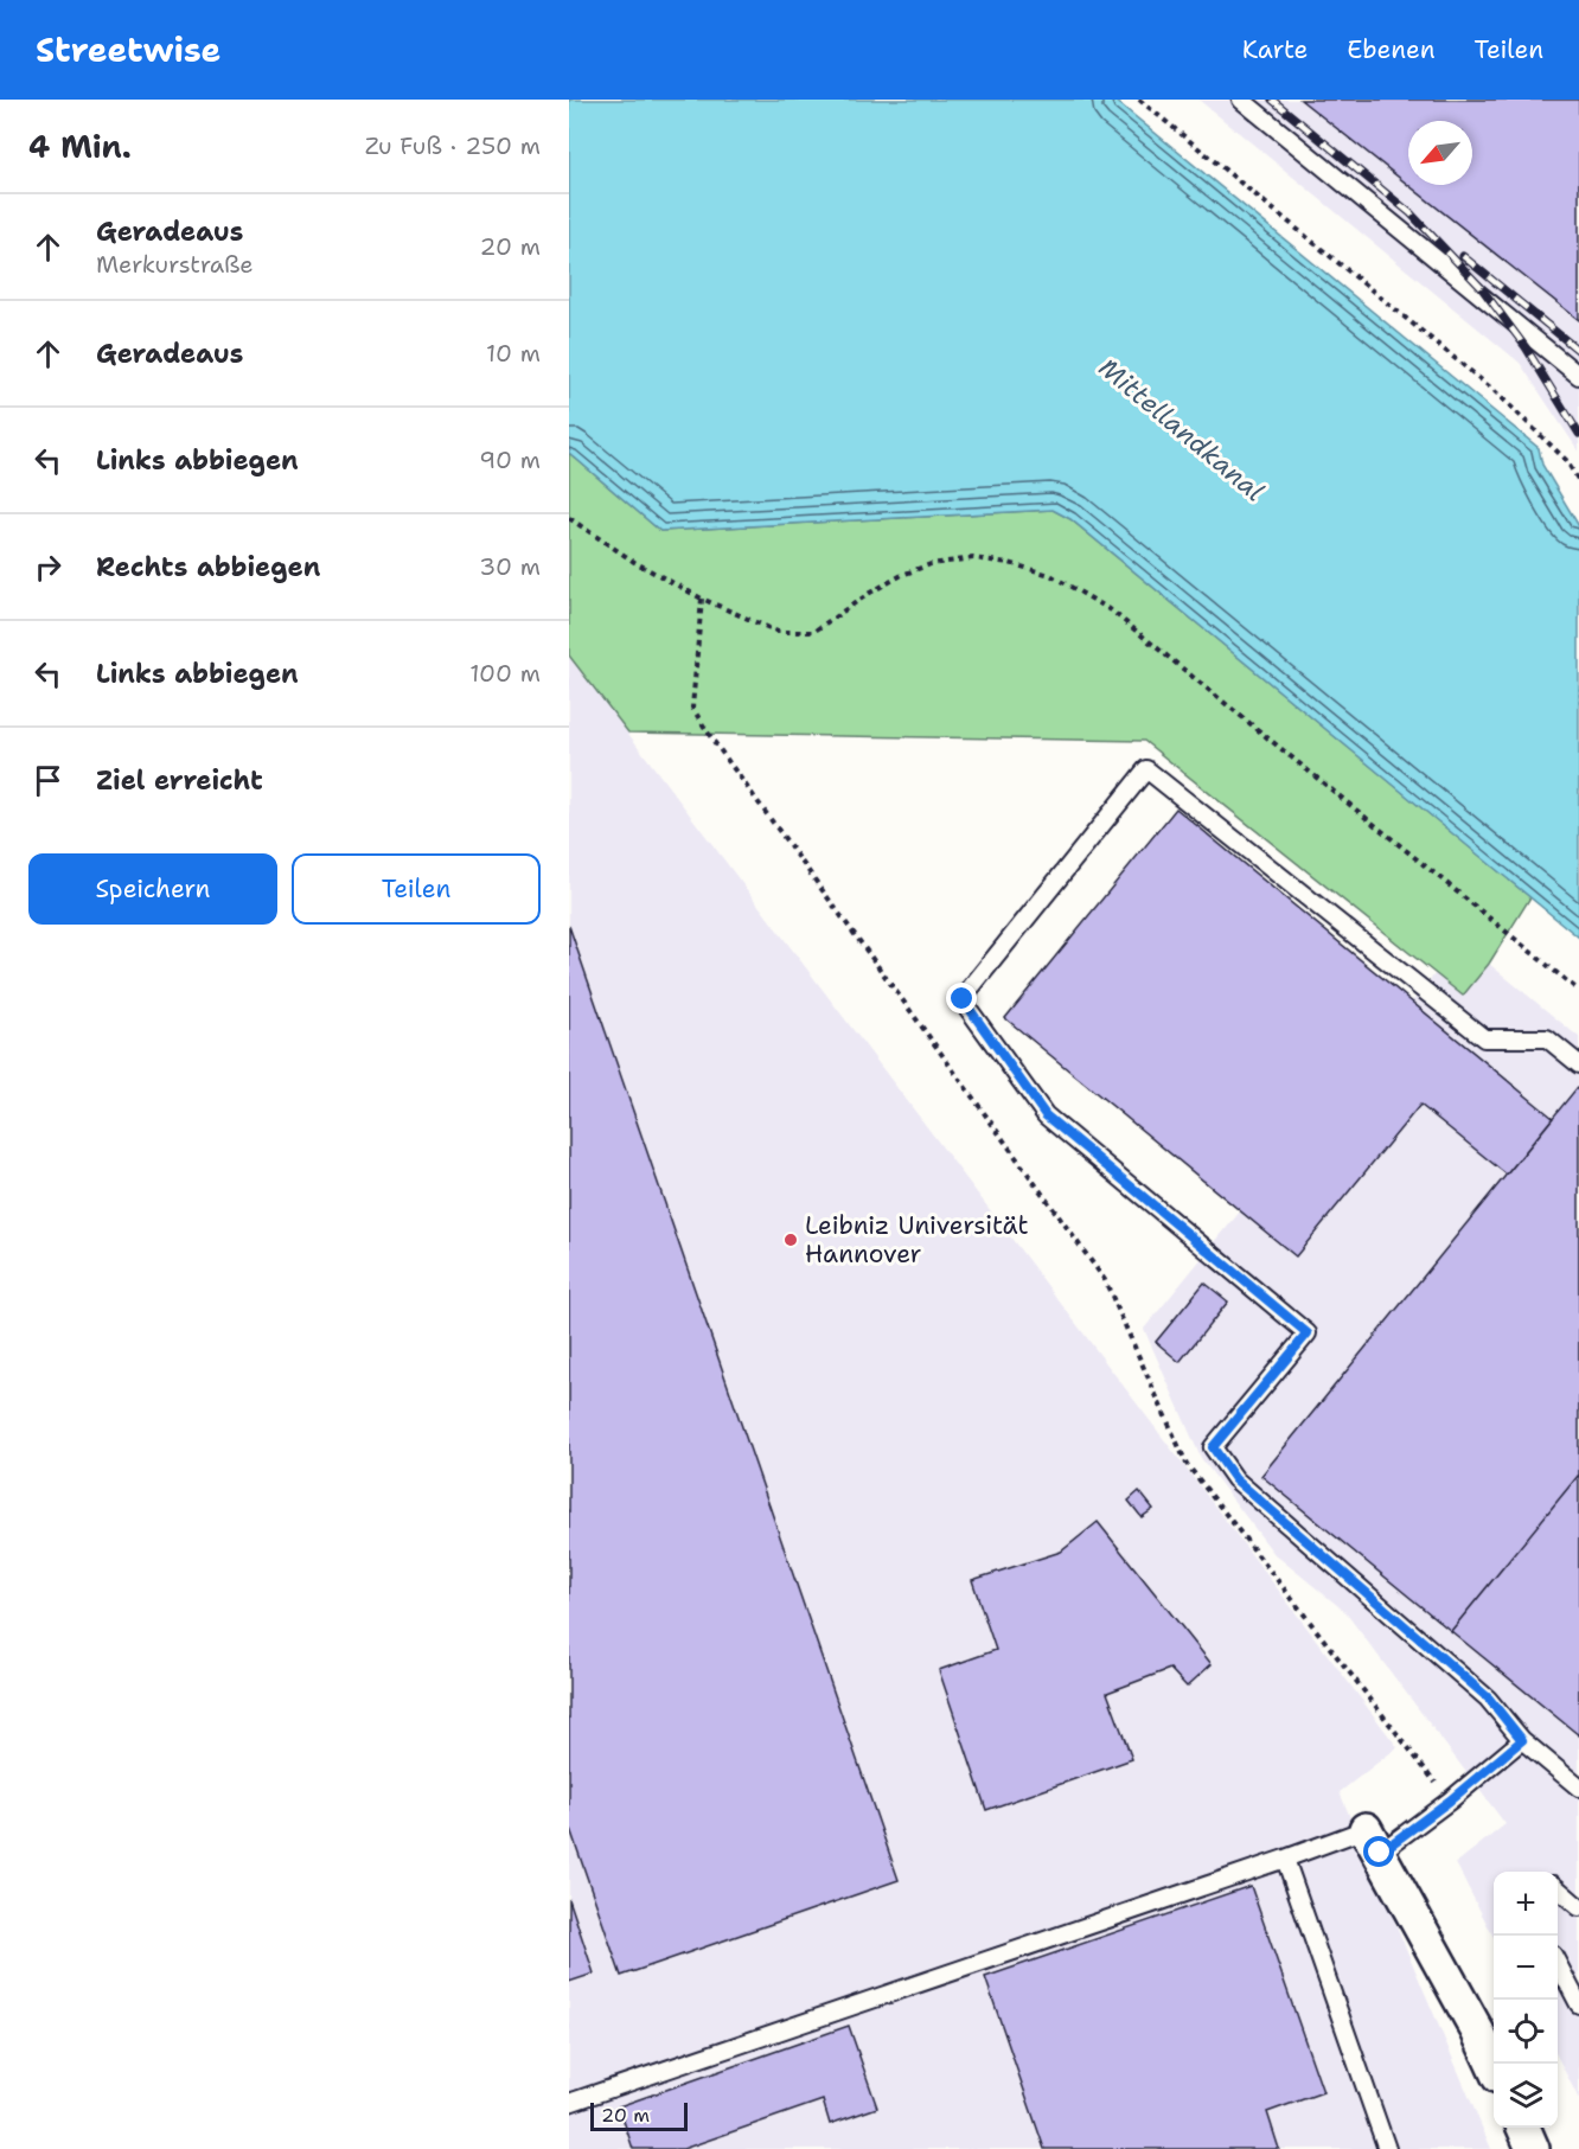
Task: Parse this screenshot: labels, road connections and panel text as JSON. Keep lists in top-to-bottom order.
{
  "water": ["Mittellandkanal"],
  "places": ["Leibniz Universität Hannover"],
  "scale_bar": "20 m",
  "north": "bottom left",
  "page": {
    "header": "Streetwise",
    "nav": ["Karte", "Ebenen", "Teilen"],
    "heading": ["4 Min.", "Zu Fuß · 250 m"],
    "list": [
      ["Geradeaus", "Merkurstraße", "20 m"],
      ["Geradeaus", "10 m"],
      ["Links abbiegen", "90 m"],
      ["Rechts abbiegen", "30 m"],
      ["Links abbiegen", "100 m"],
      "Ziel erreicht"
    ],
    "buttons": ["Speichern", "Teilen"],
    "map_buttons": ["+", "−"],
    "scale": "20 m"
  }
}
